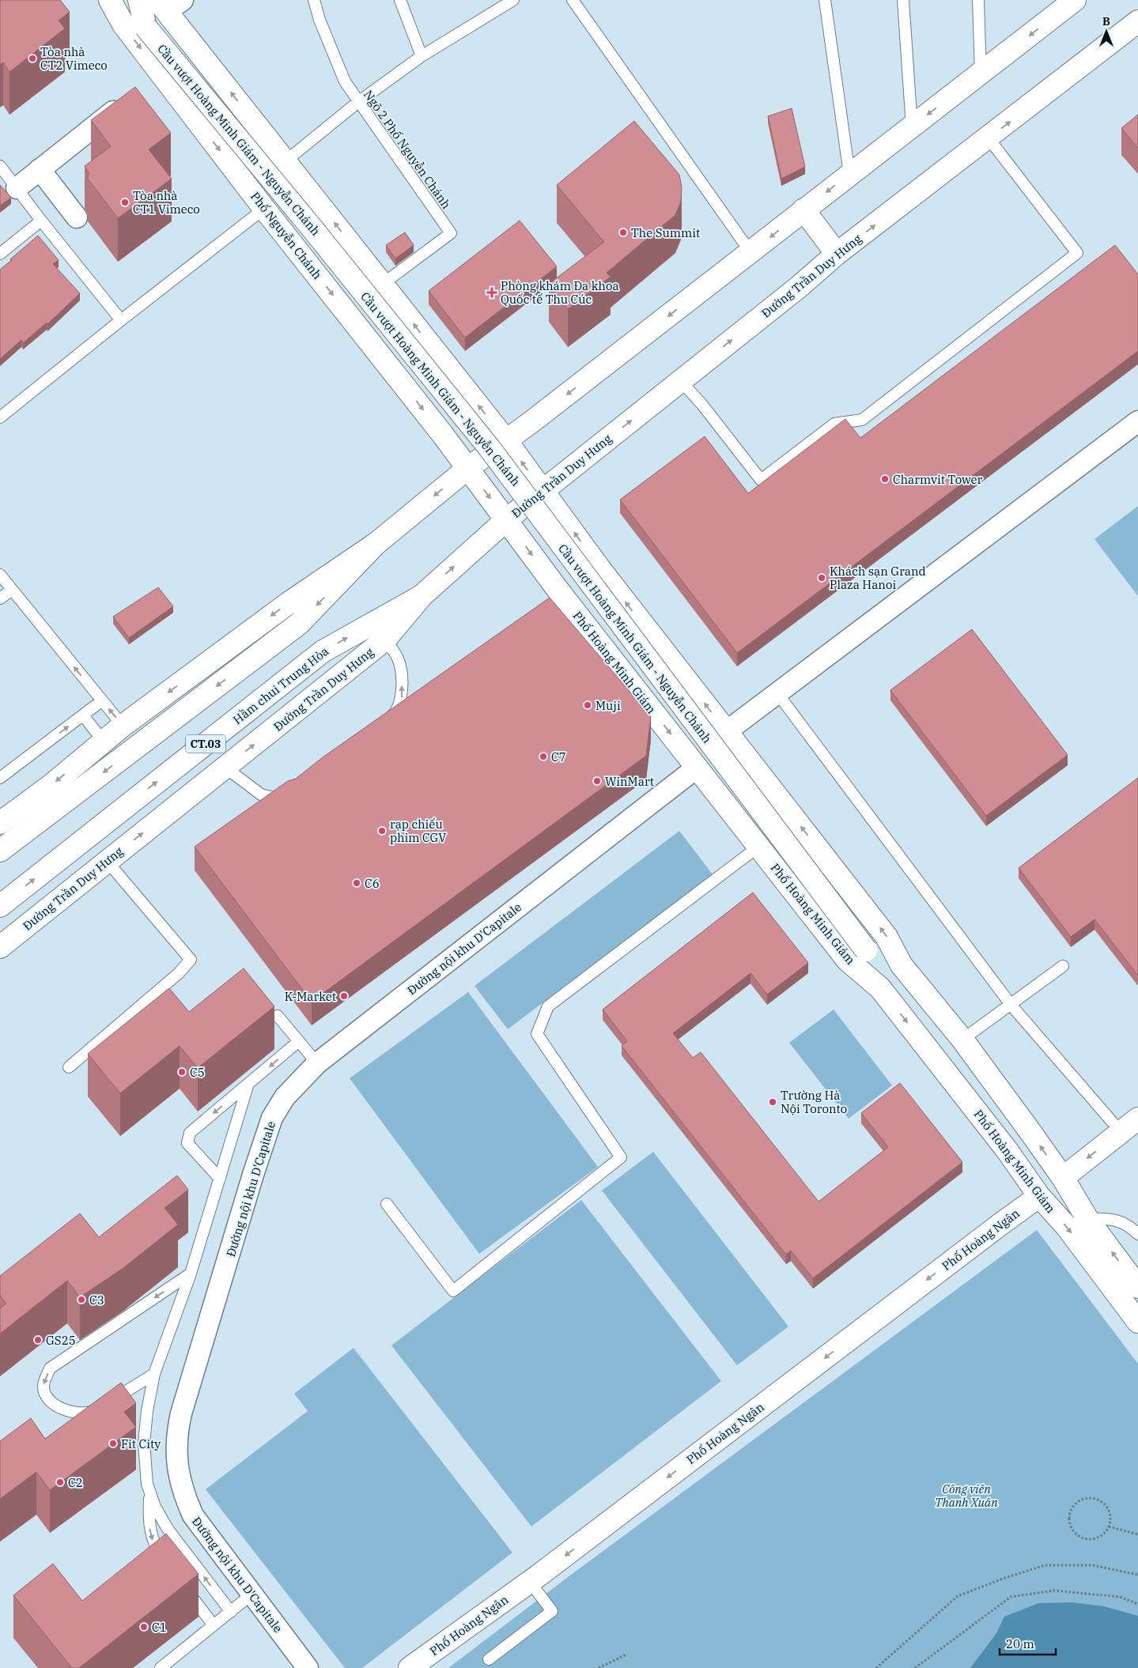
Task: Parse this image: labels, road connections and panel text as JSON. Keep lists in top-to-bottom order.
{
  "streets": {
    "main road": [
      "Cầu vượt Hoàng Minh Giám - Nguyễn Chánh",
      "Phố Nguyễn Chánh",
      "Đường Trần Duy Hưng",
      "Phố Hoàng Minh Giám",
      "Hầm chui Trung Hòa",
      "CT.03",
      "Phố Hoàng Ngân"
    ],
    "street": ["Đường nội khu D'Capitale"],
    "lane": ["Ngõ 2 Phố Nguyễn Chánh"]
  },
  "crossings": [
    ["Cầu vượt Hoàng Minh Giám - Nguyễn Chánh", "Phố Hoàng Minh Giám"],
    ["Phố Nguyễn Chánh", "Đường Trần Duy Hưng"],
    ["Phố Nguyễn Chánh", "Phố Hoàng Minh Giám"],
    ["Đường Trần Duy Hưng", "Phố Hoàng Minh Giám"],
    ["Đường Trần Duy Hưng", "Hầm chui Trung Hòa"],
    ["Phố Hoàng Minh Giám", "Đường nội khu D'Capitale"],
    ["Phố Hoàng Minh Giám", "Phố Hoàng Ngân"]
  ],
  "one_way": ["Phố Hoàng Ngân"],
  "parks": ["Công viên Thanh Xuân"],
  "places": {
    "other": [
      "Tòa nhà CT2 Vimeco",
      "Tòa nhà CT1 Vimeco",
      "The Summit",
      "Charmvit Tower",
      "Khách sạn Grand Plaza Hanoi",
      "Muji",
      "C7",
      "WinMart",
      "rạp chiếu phim CGV",
      "C6",
      "K-Market",
      "C5",
      "Trường Hà Nội Toronto",
      "C3",
      "GS25",
      "Fit City",
      "C2",
      "C1"
    ],
    "health": ["Phòng khám Đa khoa Quốc tế Thu Cúc"]
  },
  "scale_bar": "20 m",
  "north": "top"
}
